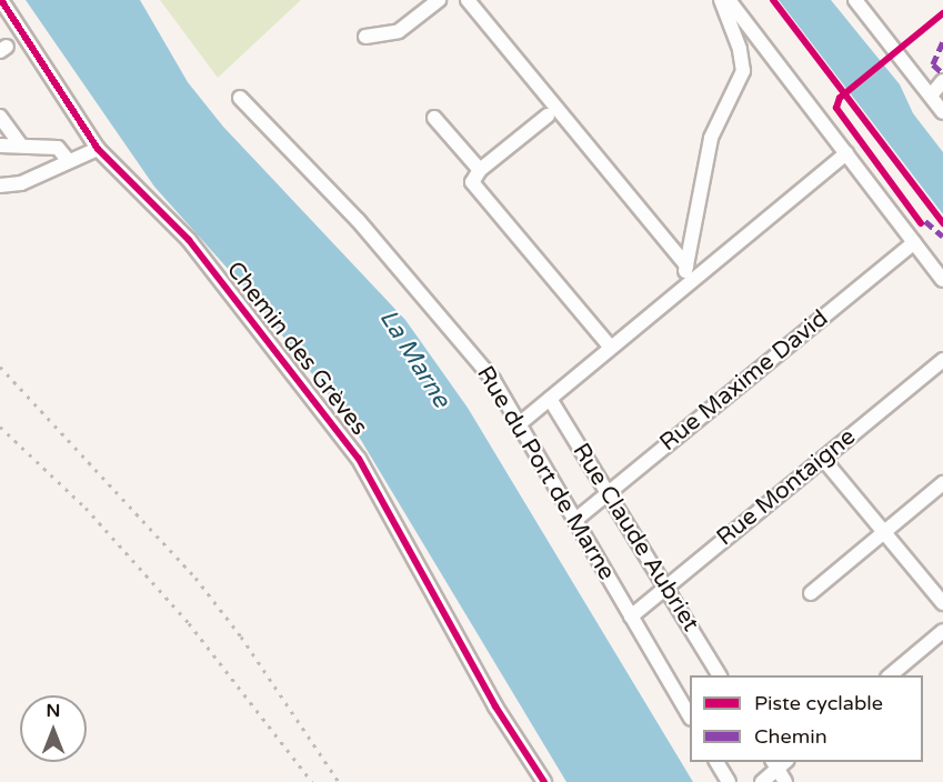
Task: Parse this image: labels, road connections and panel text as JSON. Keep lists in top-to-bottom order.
{
  "streets": {
    "street": [
      "Chemin des Grèves",
      "Rue Maxime David",
      "Rue du Port de Marne",
      "Rue Montaigne",
      "Rue Claude Aubriet"
    ]
  },
  "crossings": [
    ["Rue Maxime David", "Rue du Port de Marne"],
    ["Rue Maxime David", "Rue Claude Aubriet"],
    ["Rue du Port de Marne", "Rue Montaigne"],
    ["Rue Montaigne", "Rue Claude Aubriet"]
  ],
  "water": ["La Marne"],
  "legend": ["Piste cyclable", "Chemin"],
  "north": "top"
}
